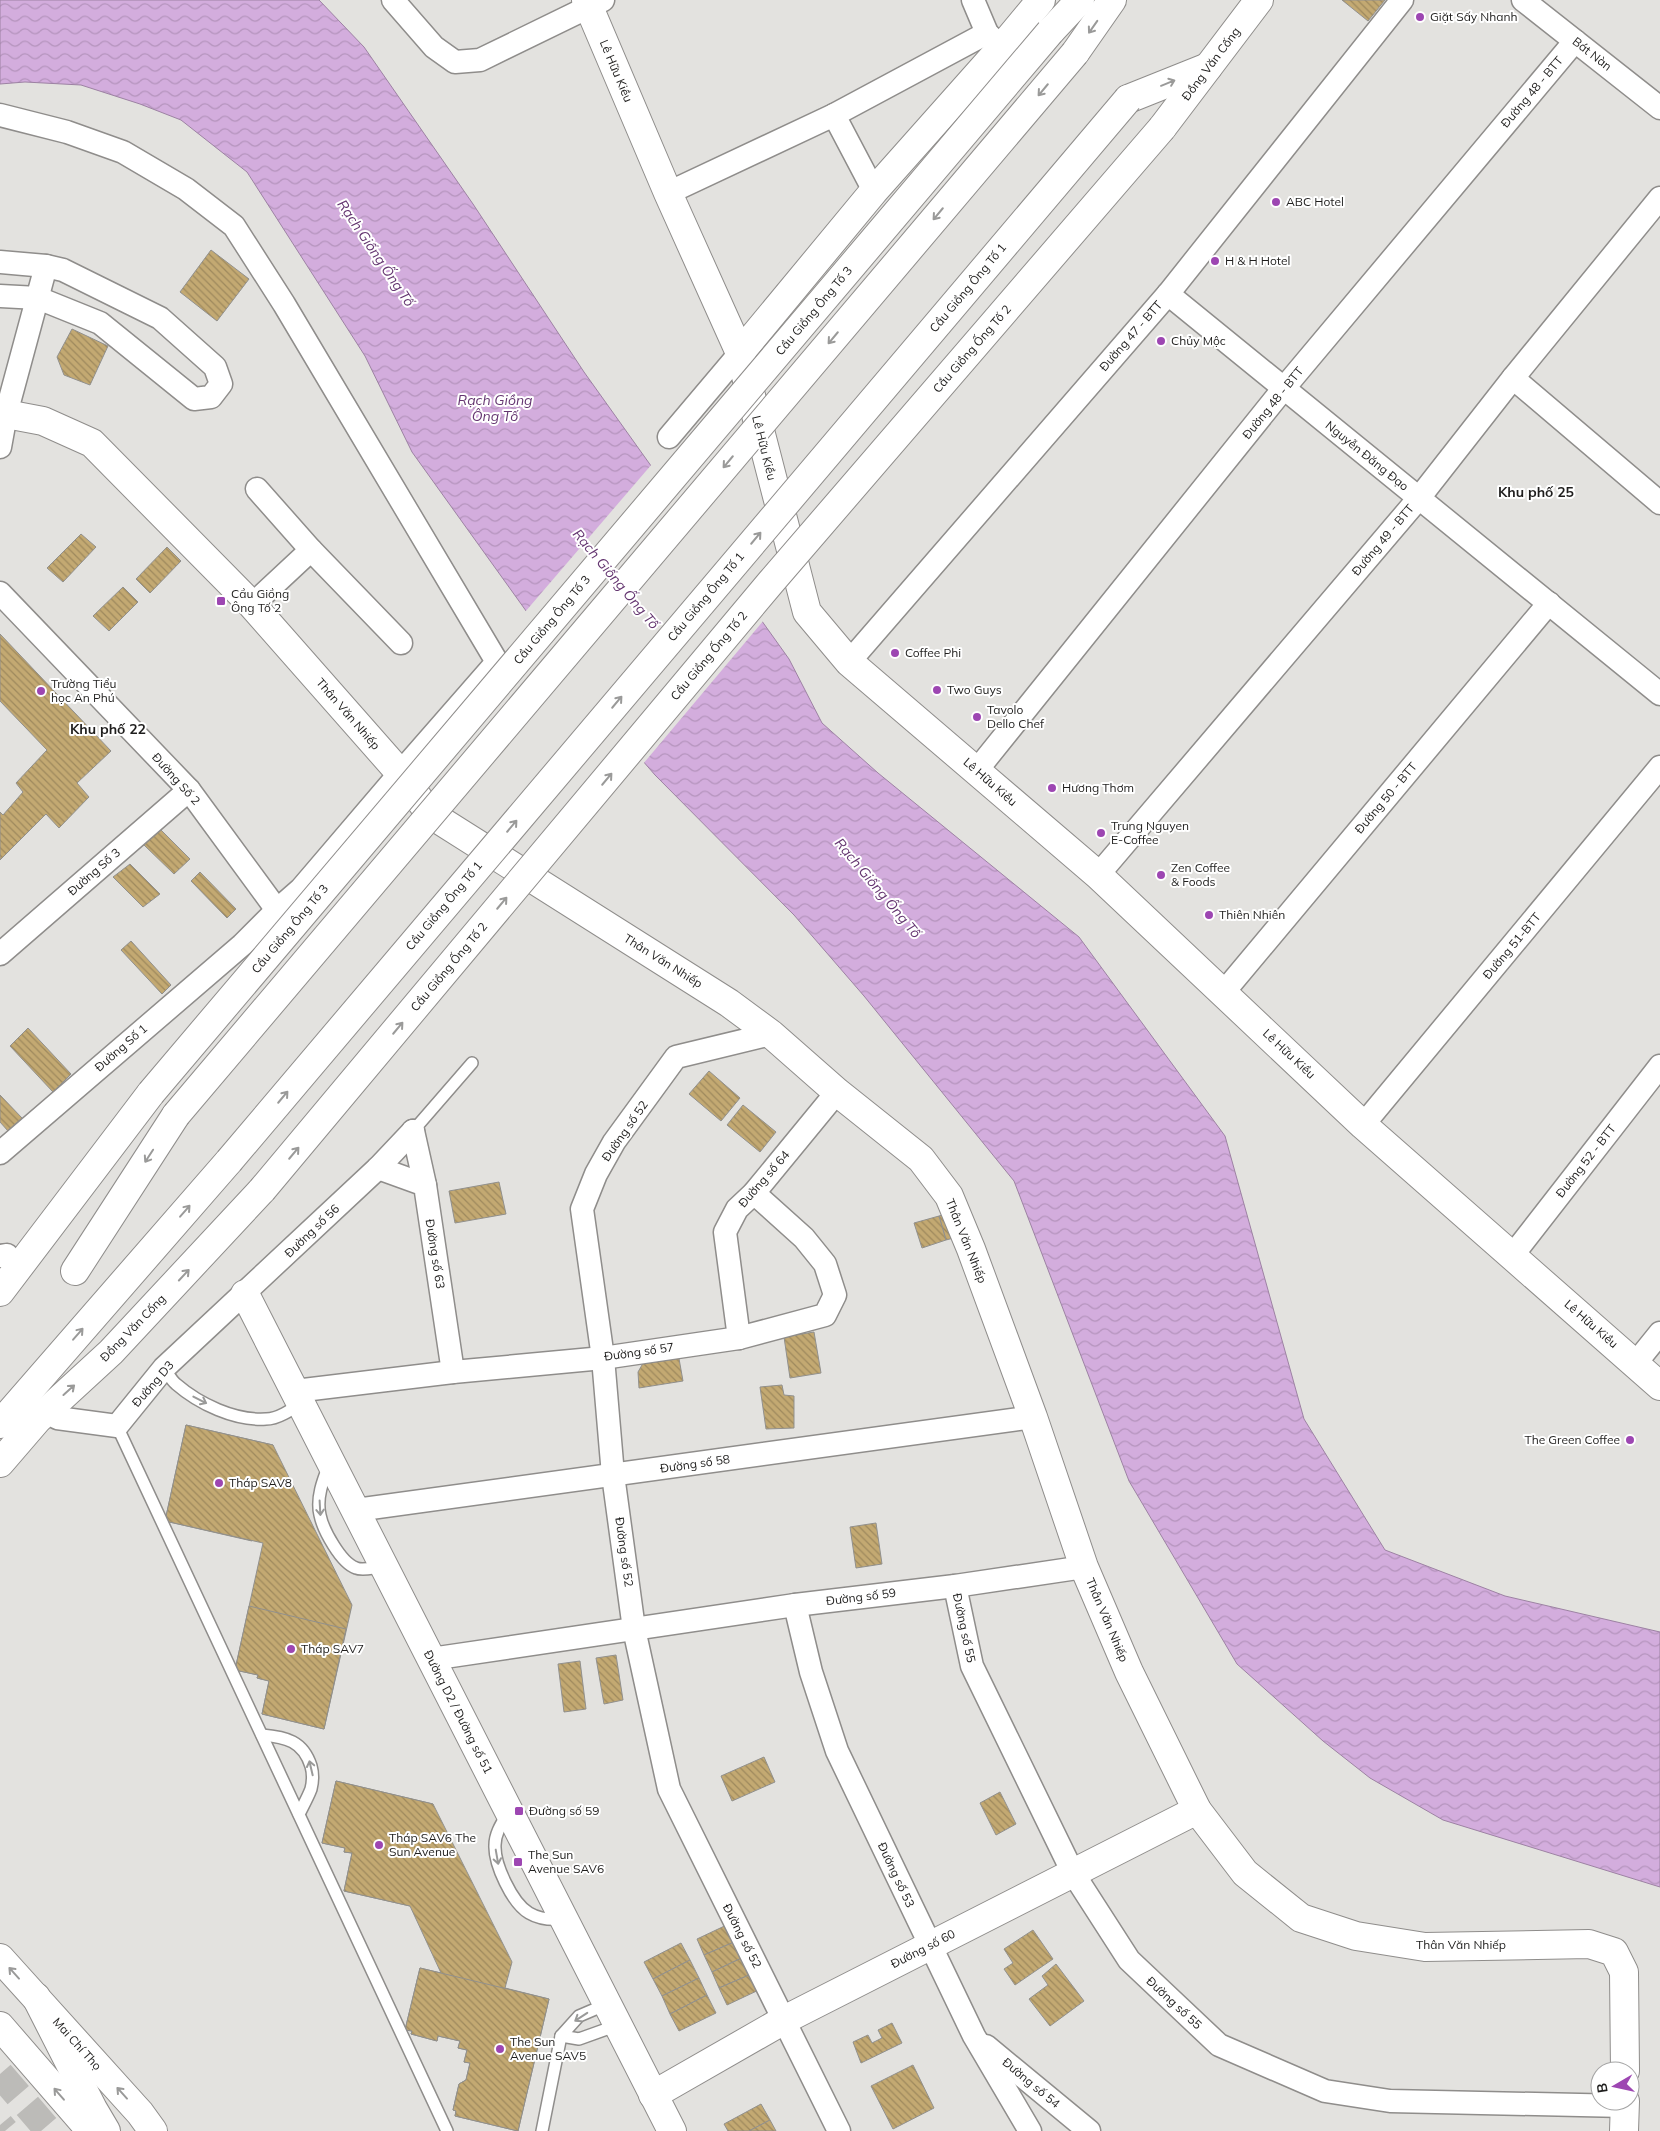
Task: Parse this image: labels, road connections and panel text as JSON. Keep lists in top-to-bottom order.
{
  "streets": {
    "main road": [
      "Đồng Văn Cống",
      "Lê Hữu Kiều",
      "Cầu Giồng Ông Tố 1",
      "Cầu Giồng Ông Tố 3",
      "Cầu Giồng Ống Tố 2",
      "Thân Văn Nhiếp",
      "Đường D2 / Đường số 51",
      "Đường số 60",
      "Mai Chí Thọ"
    ],
    "street": [
      "Bát Nàn",
      "Đường 48 - BTT",
      "Đường 47 - BTT",
      "Nguyễn Đăng Đạo",
      "Đường 49 - BTT",
      "Đường Số 2",
      "Đường 50 - BTT",
      "Đường Số 3",
      "Đường 51-BTT",
      "Đường Số 1",
      "Đường số 52",
      "Đường 52 - BTT",
      "Đường số 64",
      "Đường số 56",
      "Đường số 63",
      "Đường số 57",
      "Đường D3",
      "Đường số 58",
      "Đường số 59",
      "Đường số 55",
      "Đường số 53",
      "Đường số 54"
    ]
  },
  "crossings": [
    ["Bát Nàn", "Đường 48 - BTT"],
    ["Đồng Văn Cống", "Cầu Giồng Ông Tố 1"],
    ["Đồng Văn Cống", "Cầu Giồng Ống Tố 2"],
    ["Lê Hữu Kiều", "Đường 48 - BTT"],
    ["Lê Hữu Kiều", "Đường 47 - BTT"],
    ["Lê Hữu Kiều", "Đường 49 - BTT"],
    ["Lê Hữu Kiều", "Đường 50 - BTT"],
    ["Lê Hữu Kiều", "Đường 51-BTT"],
    ["Lê Hữu Kiều", "Đường 52 - BTT"],
    ["Đường 48 - BTT", "Nguyễn Đăng Đạo"],
    ["Đường 47 - BTT", "Nguyễn Đăng Đạo"],
    ["Nguyễn Đăng Đạo", "Đường 49 - BTT"],
    ["Nguyễn Đăng Đạo", "Đường 50 - BTT"],
    ["Thân Văn Nhiếp", "Đường Số 1"],
    ["Thân Văn Nhiếp", "Đường số 52"],
    ["Thân Văn Nhiếp", "Đường số 64"],
    ["Thân Văn Nhiếp", "Đường số 58"],
    ["Thân Văn Nhiếp", "Đường số 59"],
    ["Thân Văn Nhiếp", "Đường số 60"],
    ["Đường Số 2", "Đường Số 3"],
    ["Đường Số 2", "Đường Số 1"],
    ["Đường số 52", "Đường số 57"],
    ["Đường số 52", "Đường số 58"],
    ["Đường số 52", "Đường số 59"],
    ["Đường số 52", "Đường số 60"],
    ["Đường số 64", "Đường số 57"],
    ["Đường số 56", "Đường D3"],
    ["Đường số 56", "Đường D2 / Đường số 51"],
    ["Đường số 63", "Đường số 57"],
    ["Đường số 57", "Đường D2 / Đường số 51"],
    ["Đường D3", "Đường D2 / Đường số 51"],
    ["Đường số 58", "Đường D2 / Đường số 51"],
    ["Đường số 59", "Đường số 55"],
    ["Đường số 59", "Đường D2 / Đường số 51"],
    ["Đường số 59", "Đường số 53"],
    ["Đường số 55", "Đường số 60"],
    ["Đường D2 / Đường số 51", "Đường số 60"],
    ["Đường số 53", "Đường số 60"],
    ["Đường số 53", "Đường số 54"]
  ],
  "districts": ["Khu phố 25", "Khu phố 22"],
  "water": ["Rạch Giống Ống Tố", "Rạch Giồng Ông Tố"],
  "places": {
    "other": [
      "Giặt Sấy Nhanh",
      "ABC Hotel",
      "H & H Hotel",
      "Chủy Mộc",
      "Coffee Phi",
      "Two Guys",
      "Trường Tiểu học An Phú",
      "Tavolo Dello Chef",
      "Hương Thơm",
      "Trung Nguyen E-Coffee",
      "Zen Coffee & Foods",
      "Thiên Nhiên",
      "The Green Coffee",
      "Tháp SAV8",
      "Tháp SAV7",
      "Tháp SAV6 The Sun Avenue",
      "The Sun Avenue SAV5"
    ],
    "transit": ["Cầu Giồng Ông Tố 2", "Đường số 59", "The Sun Avenue SAV6"]
  },
  "north": "left"
}
